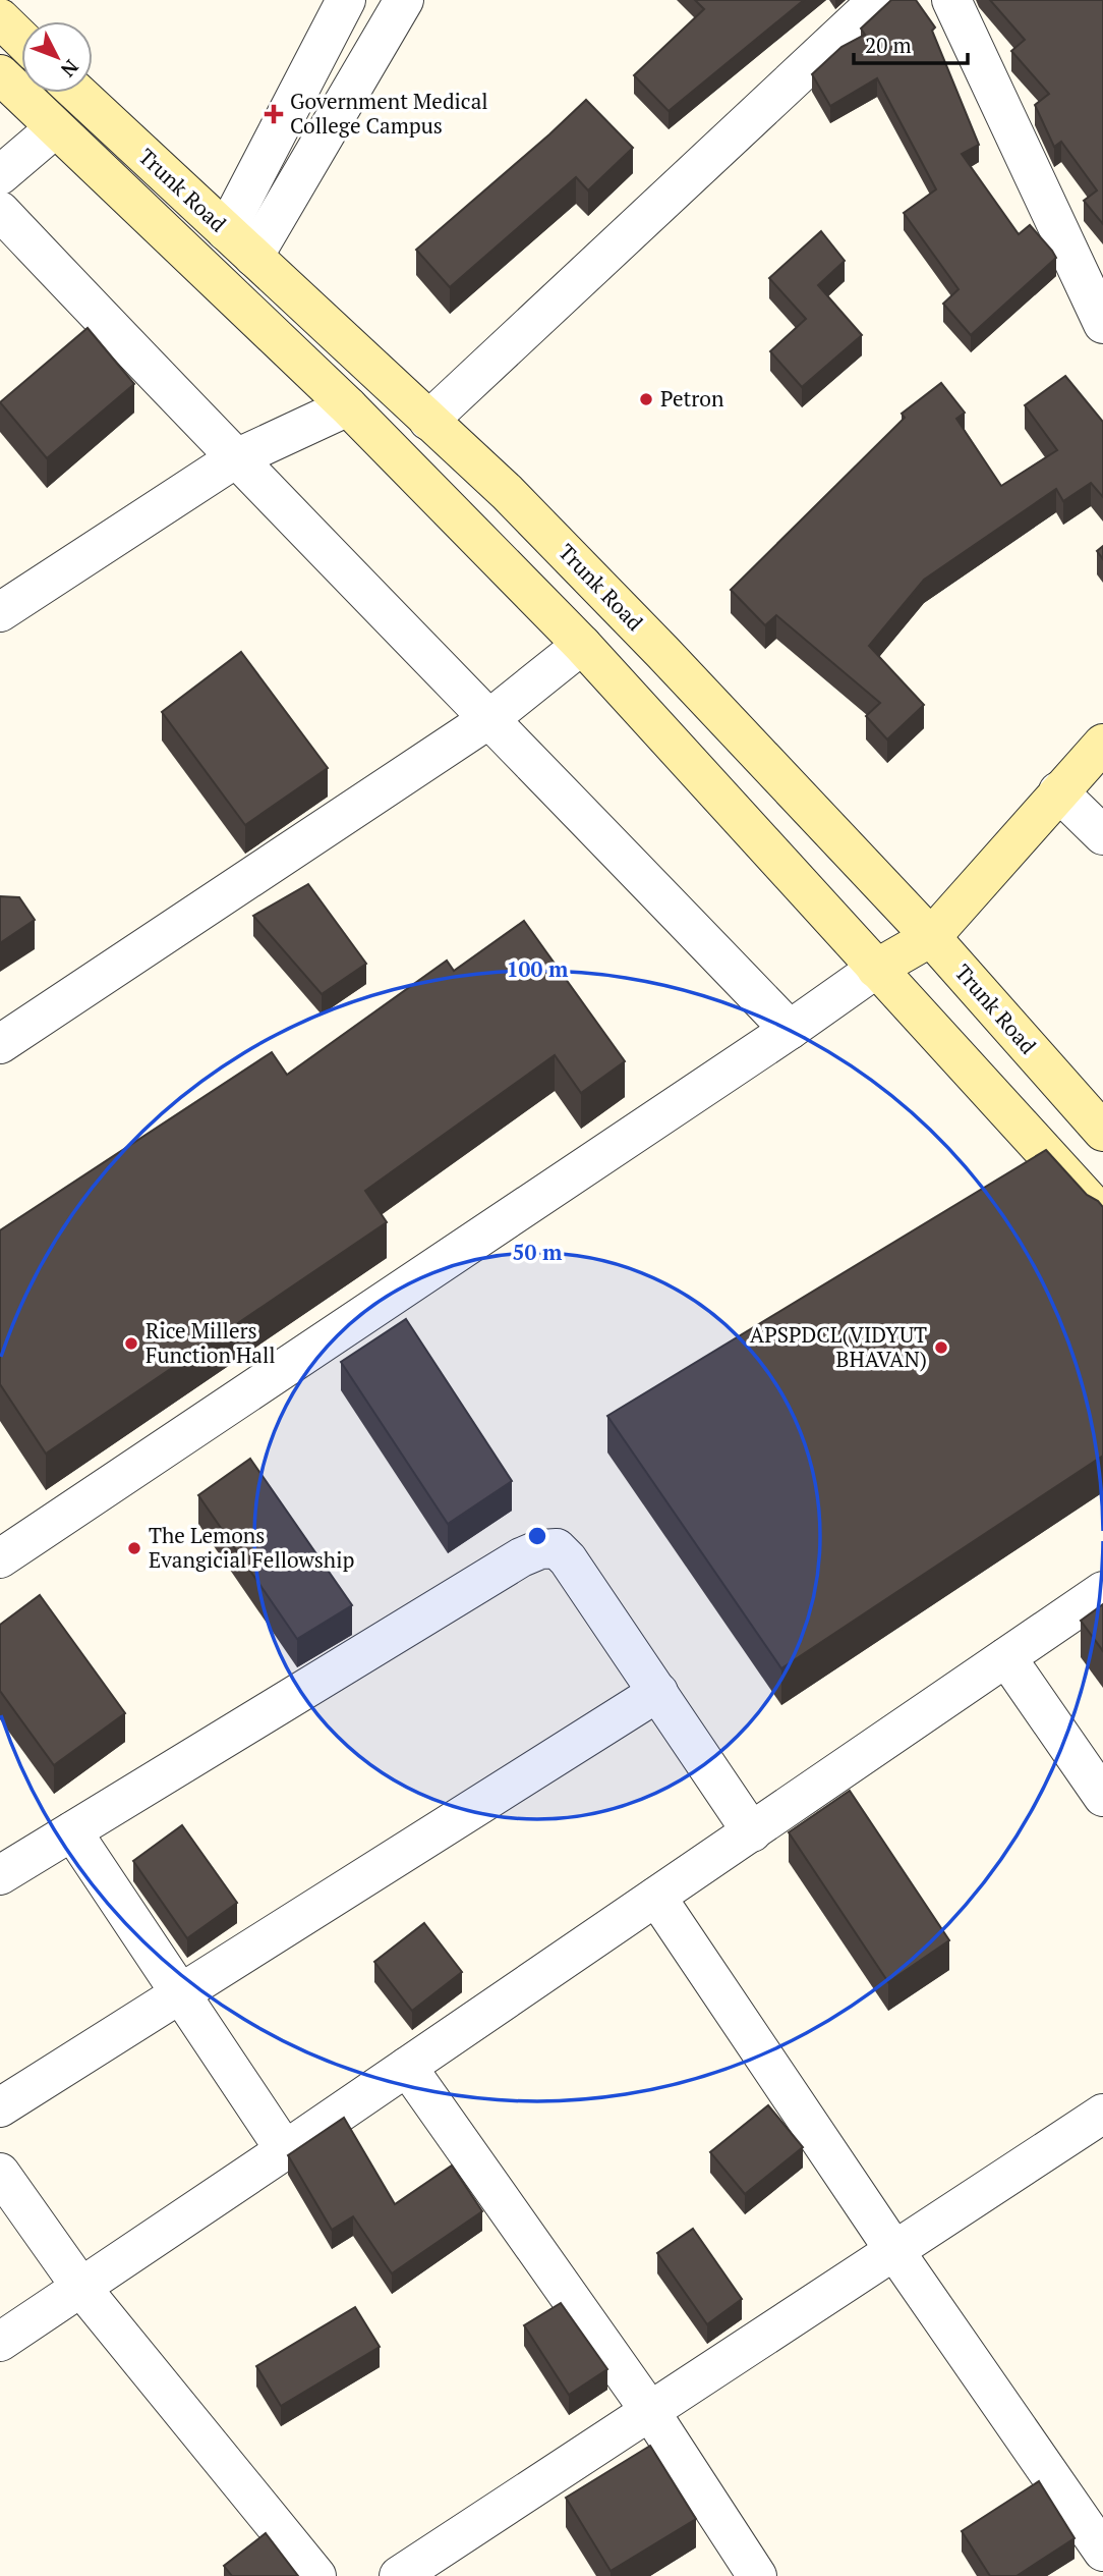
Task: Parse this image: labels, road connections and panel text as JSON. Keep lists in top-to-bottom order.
{
  "streets": {
    "main road": ["Trunk Road"]
  },
  "places": {
    "health": ["Government Medical College Campus"],
    "other": [
      "Petron",
      "Rice Millers Function Hall",
      "APSPDCL(VIDYUT BHAVAN)",
      "The Lemons Evangicial Fellowship"
    ]
  },
  "scale_bar": "20 m",
  "north": "bottom right",
  "rings": ["100 m", "50 m"]
}
